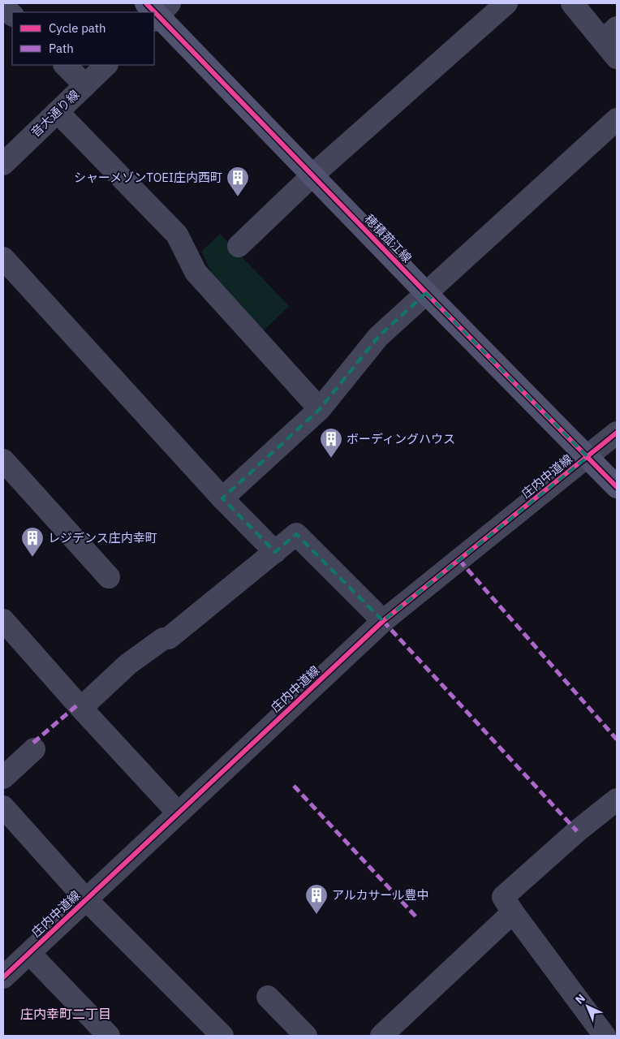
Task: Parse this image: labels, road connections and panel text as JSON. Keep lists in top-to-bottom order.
{
  "streets": {
    "street": ["音大通り線", "穂積菰江線", "庄内中道線"]
  },
  "crossings": [
    ["穂積菰江線", "庄内中道線"]
  ],
  "districts": ["庄内幸町二丁目"],
  "places": {
    "building": [
      "シャーメゾンTOEI庄内西町",
      "ボーディングハウス",
      "レジデンス庄内幸町",
      "アルカサール豊中"
    ]
  },
  "legend": ["Cycle path", "Path"],
  "north": "top left"
}
